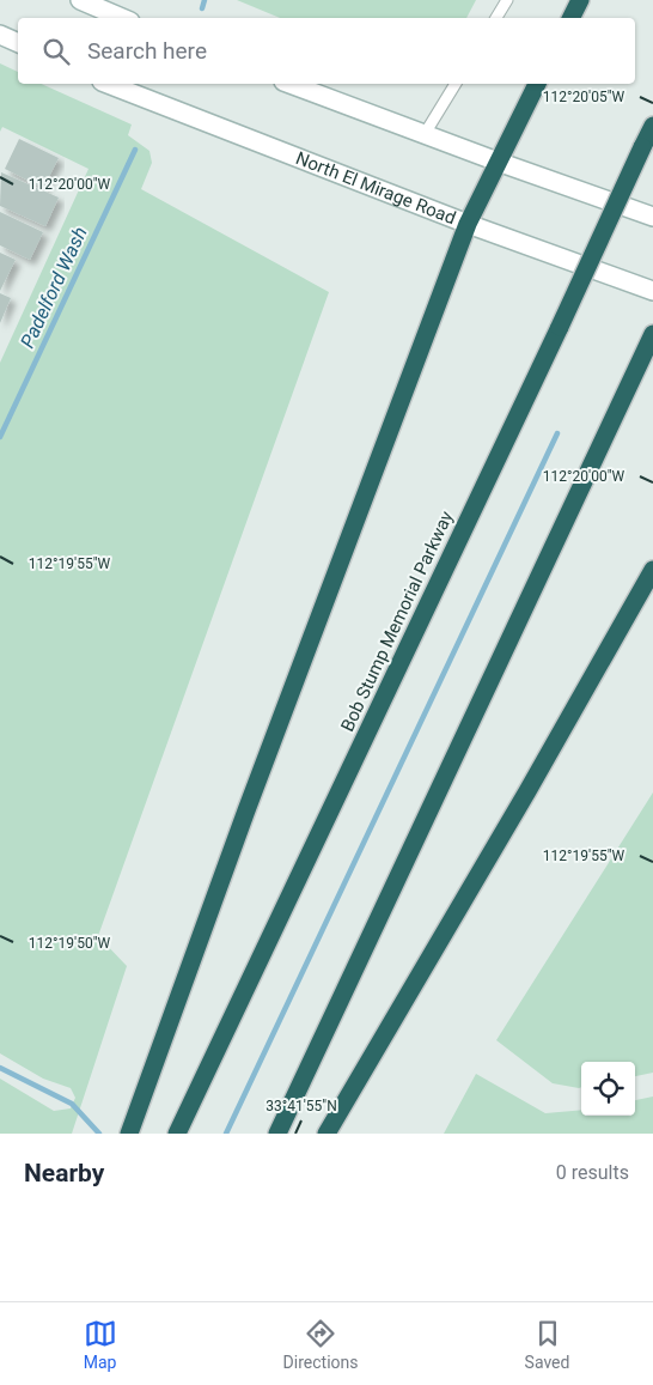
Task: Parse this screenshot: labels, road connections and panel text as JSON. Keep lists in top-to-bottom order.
{
  "streets": {
    "highway": ["Bob Stump Memorial Parkway"],
    "main road": ["North El Mirage Road"]
  },
  "water": ["Padelford Wash"],
  "page": {
    "search": "Search here",
    "heading": ["Nearby", "0 results"],
    "nav": ["Map", "Directions", "Saved"]
  },
  "coordinates": [
    "112°20'05\"W",
    "112°20'00\"W",
    "112°19'55\"W",
    "112°19'50\"W",
    "33°41'55\"N"
  ]
}
